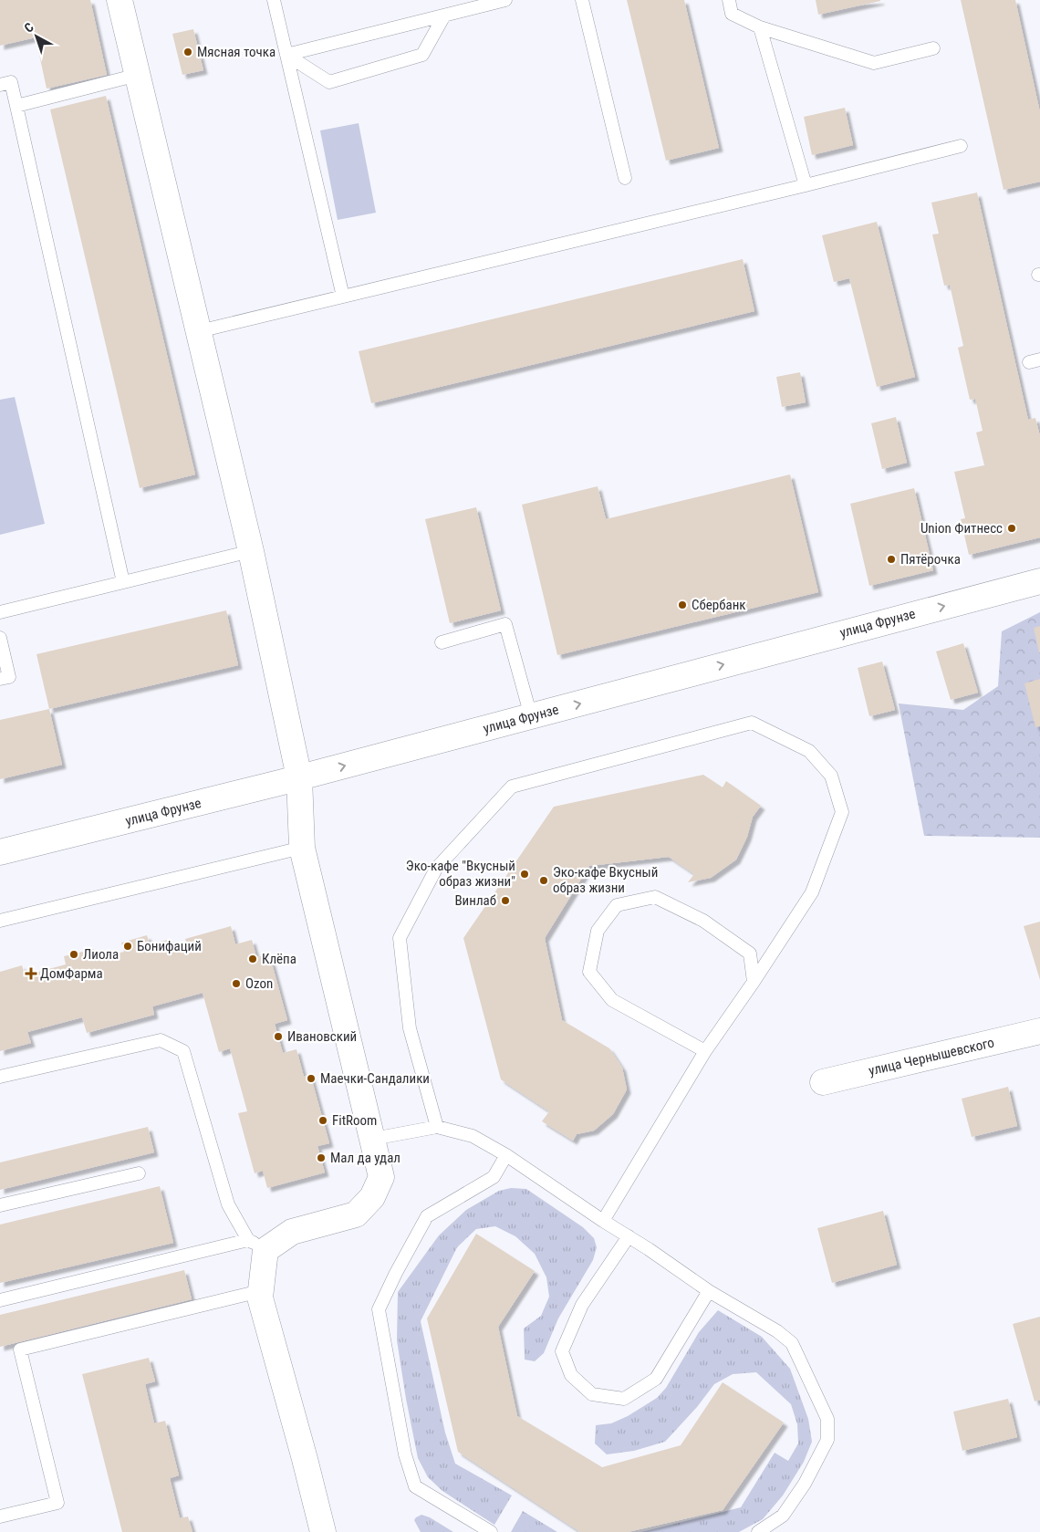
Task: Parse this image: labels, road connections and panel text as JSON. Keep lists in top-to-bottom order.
{
  "streets": {
    "street": ["улица Фрунзе", "улица Чернышевского"]
  },
  "one_way": ["улица Фрунзе"],
  "places": {
    "other": [
      "Мясная точка",
      "Union Фитнесс",
      "Пятёрочка",
      "Сбербанк",
      "Эко-кафе \"Вкусный образ жизни\"",
      "Эко-кафе Вкусный образ жизни",
      "Винлаб",
      "Бонифаций",
      "Лиола",
      "Клёпа",
      "Ozon",
      "Ивановский",
      "Маечки-Сандалики",
      "FitRoom",
      "Мал да удал"
    ],
    "health": ["ДомФарма"]
  },
  "north": "top left"
}
